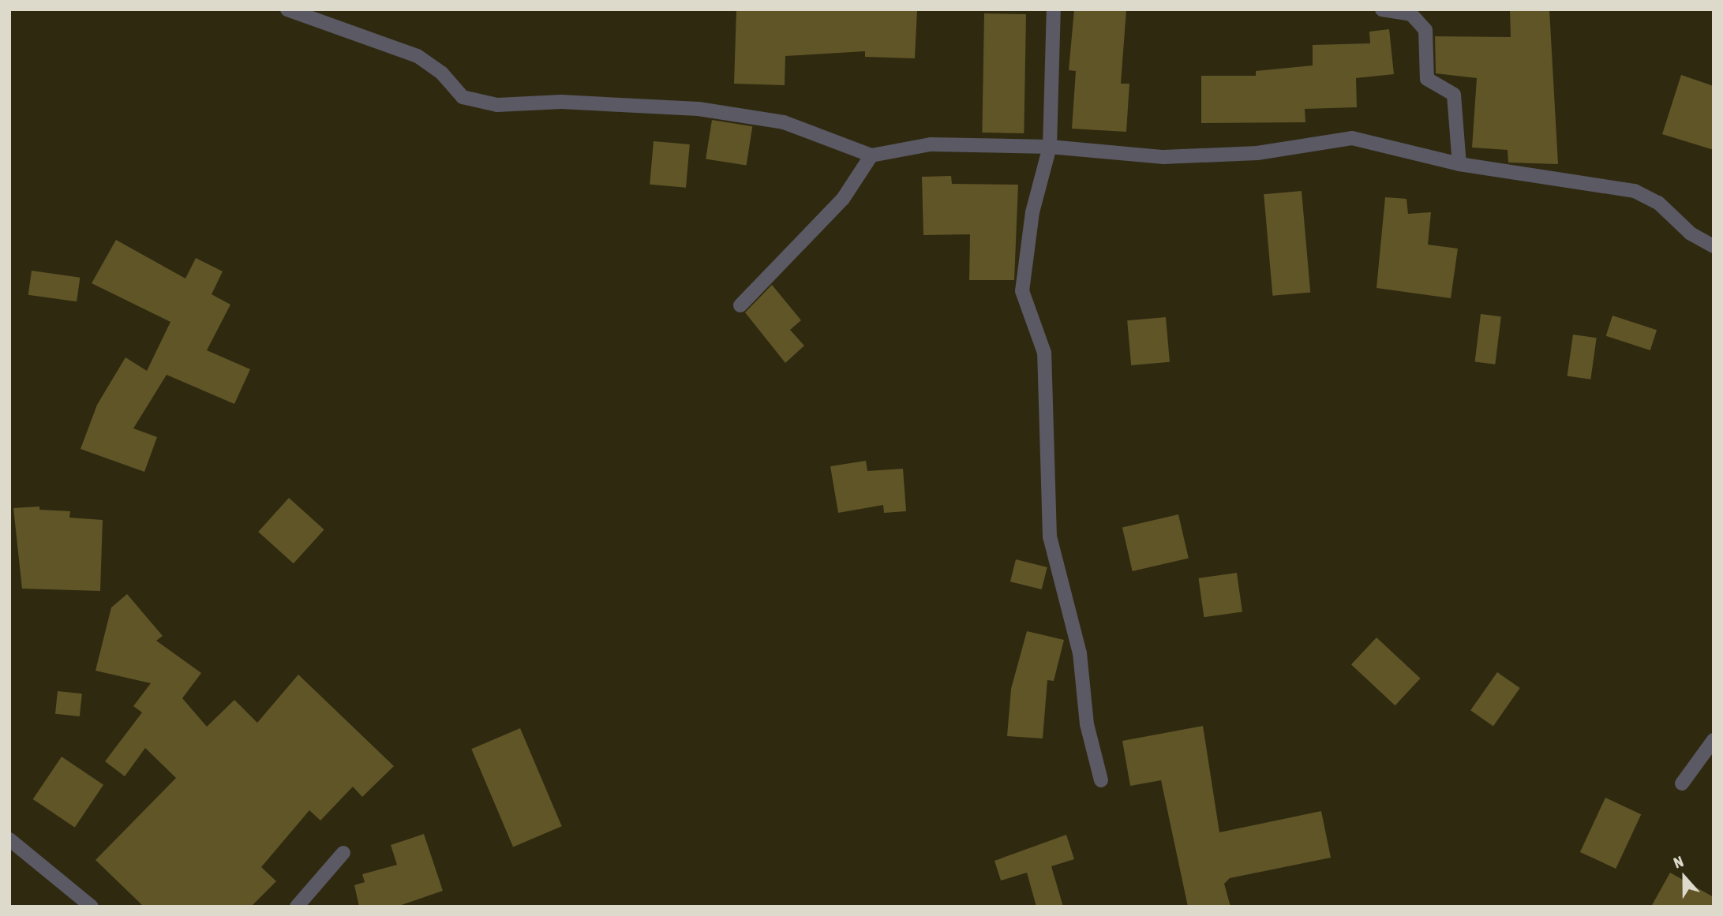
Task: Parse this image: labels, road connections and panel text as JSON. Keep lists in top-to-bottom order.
{
  "north": "top"
}
